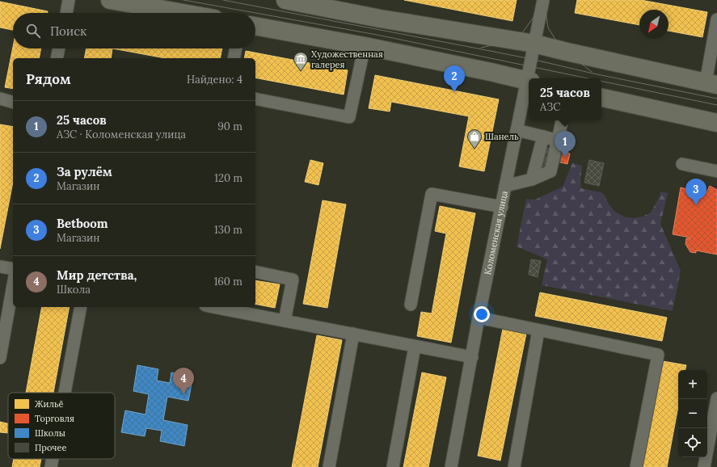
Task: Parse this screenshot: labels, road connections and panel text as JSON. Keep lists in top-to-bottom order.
{
  "streets": {
    "street": ["Коломенская улица"]
  },
  "places": {
    "museum": ["Художественная галерея"],
    "shop": ["Шанель"]
  },
  "legend": [
    "Жильё",
    "Торговля",
    "Школы",
    "Прочее"
  ],
  "north": "bottom left",
  "page": {
    "search": "Поиск",
    "heading": ["Рядом", "Найдено: 4"],
    "pins": [
      "2",
      "1",
      "3",
      "4"
    ],
    "popup": ["25 часов", "АЗС"],
    "list": [
      {
        "mark": "1",
        "name": "25 часов",
        "note": "АЗС · Коломенская улица",
        "value": "90 m"
      },
      {
        "mark": "2",
        "name": "За рулём",
        "note": "Магазин",
        "value": "120 m"
      },
      {
        "mark": "3",
        "name": "Betboom",
        "note": "Магазин",
        "value": "130 m"
      },
      {
        "mark": "4",
        "name": "Мир детства,",
        "note": "Школа",
        "value": "160 m"
      }
    ],
    "map_buttons": ["+", "−"]
  }
}
